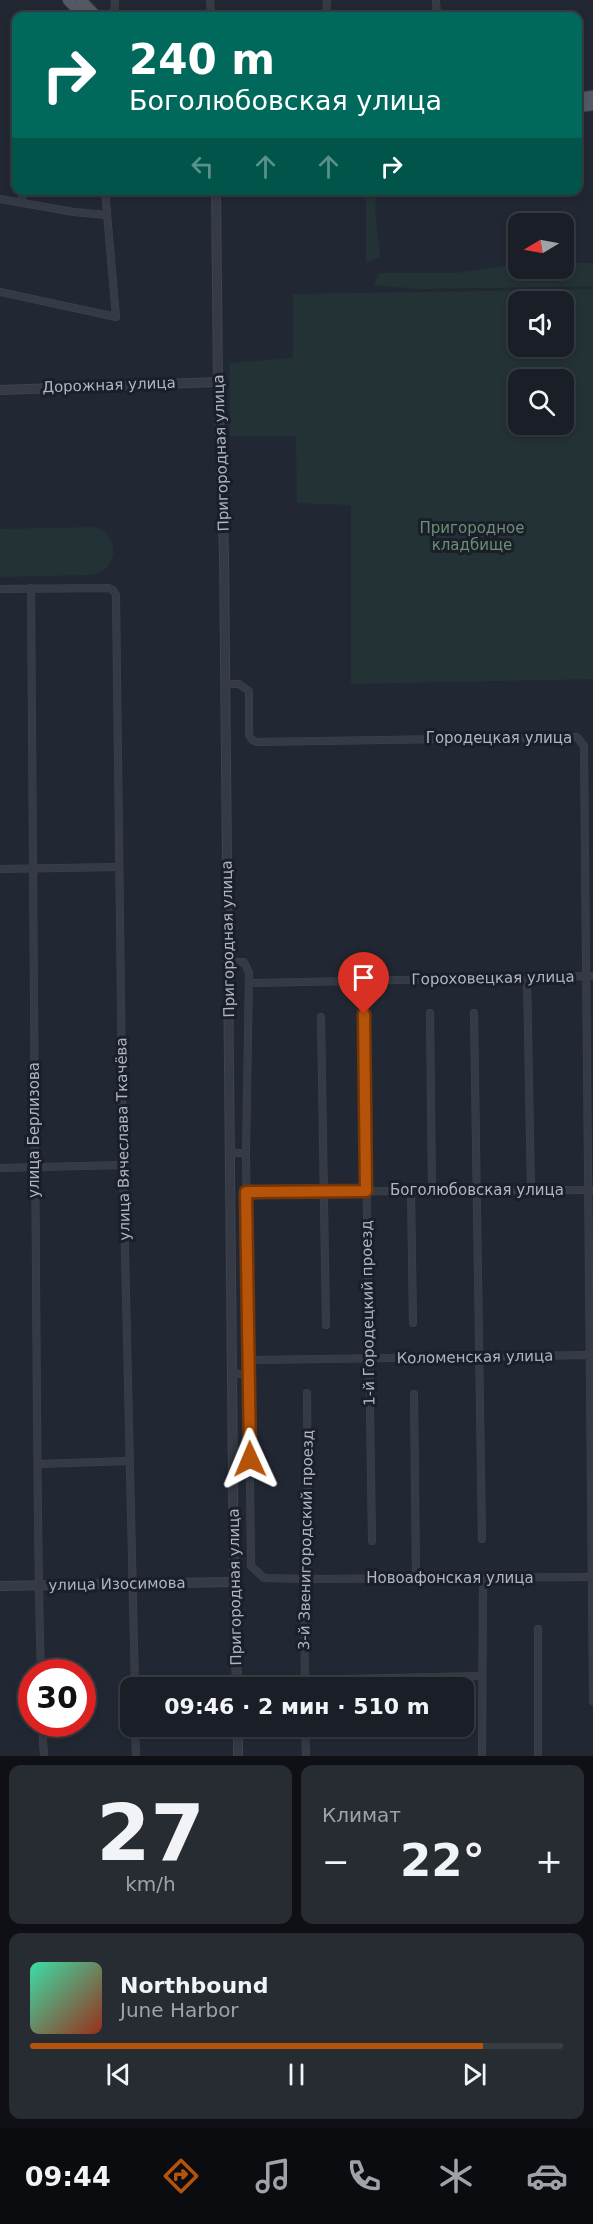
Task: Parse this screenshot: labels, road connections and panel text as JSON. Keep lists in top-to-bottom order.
{
  "streets": {
    "street": [
      "Дорожная улица",
      "Пригородная улица",
      "Городецкая улица",
      "Гороховецкая улица",
      "улица Берлизова",
      "улица Вячеслава Ткачёва",
      "Боголюбовская улица",
      "1-й Городецкий проезд",
      "Коломенская улица",
      "3-й Звенигородский проезд",
      "Новоафонская улица",
      "улица Изосимова"
    ]
  },
  "crossings": [
    ["Дорожная улица", "Пригородная улица"],
    ["Пригородная улица", "Городецкая улица"],
    ["Пригородная улица", "улица Изосимова"],
    ["Городецкая улица", "Гороховецкая улица"],
    ["Городецкая улица", "Боголюбовская улица"],
    ["Городецкая улица", "Коломенская улица"],
    ["Городецкая улица", "Новоафонская улица"],
    ["Гороховецкая улица", "Новоафонская улица"],
    ["улица Берлизова", "улица Вячеслава Ткачёва"],
    ["улица Берлизова", "улица Изосимова"],
    ["улица Вячеслава Ткачёва", "улица Изосимова"],
    ["Боголюбовская улица", "1-й Городецкий проезд"],
    ["Боголюбовская улица", "Новоафонская улица"],
    ["1-й Городецкий проезд", "Коломенская улица"],
    ["Коломенская улица", "Новоафонская улица"],
    ["3-й Звенигородский проезд", "Новоафонская улица"]
  ],
  "parks": ["Пригородное кладбище"],
  "north": "left",
  "page": {
    "turn": ["240 m", "Боголюбовская улица"],
    "limit": "30",
    "trip": "09:46 · 2 мин · 510 m",
    "tile": [
      ["27", "km/h"],
      "Климат"
    ],
    "heat": ["−", "22°", "+"],
    "song": ["Northbound", "June Harbor"],
    "tabs": "09:44"
  }
}
